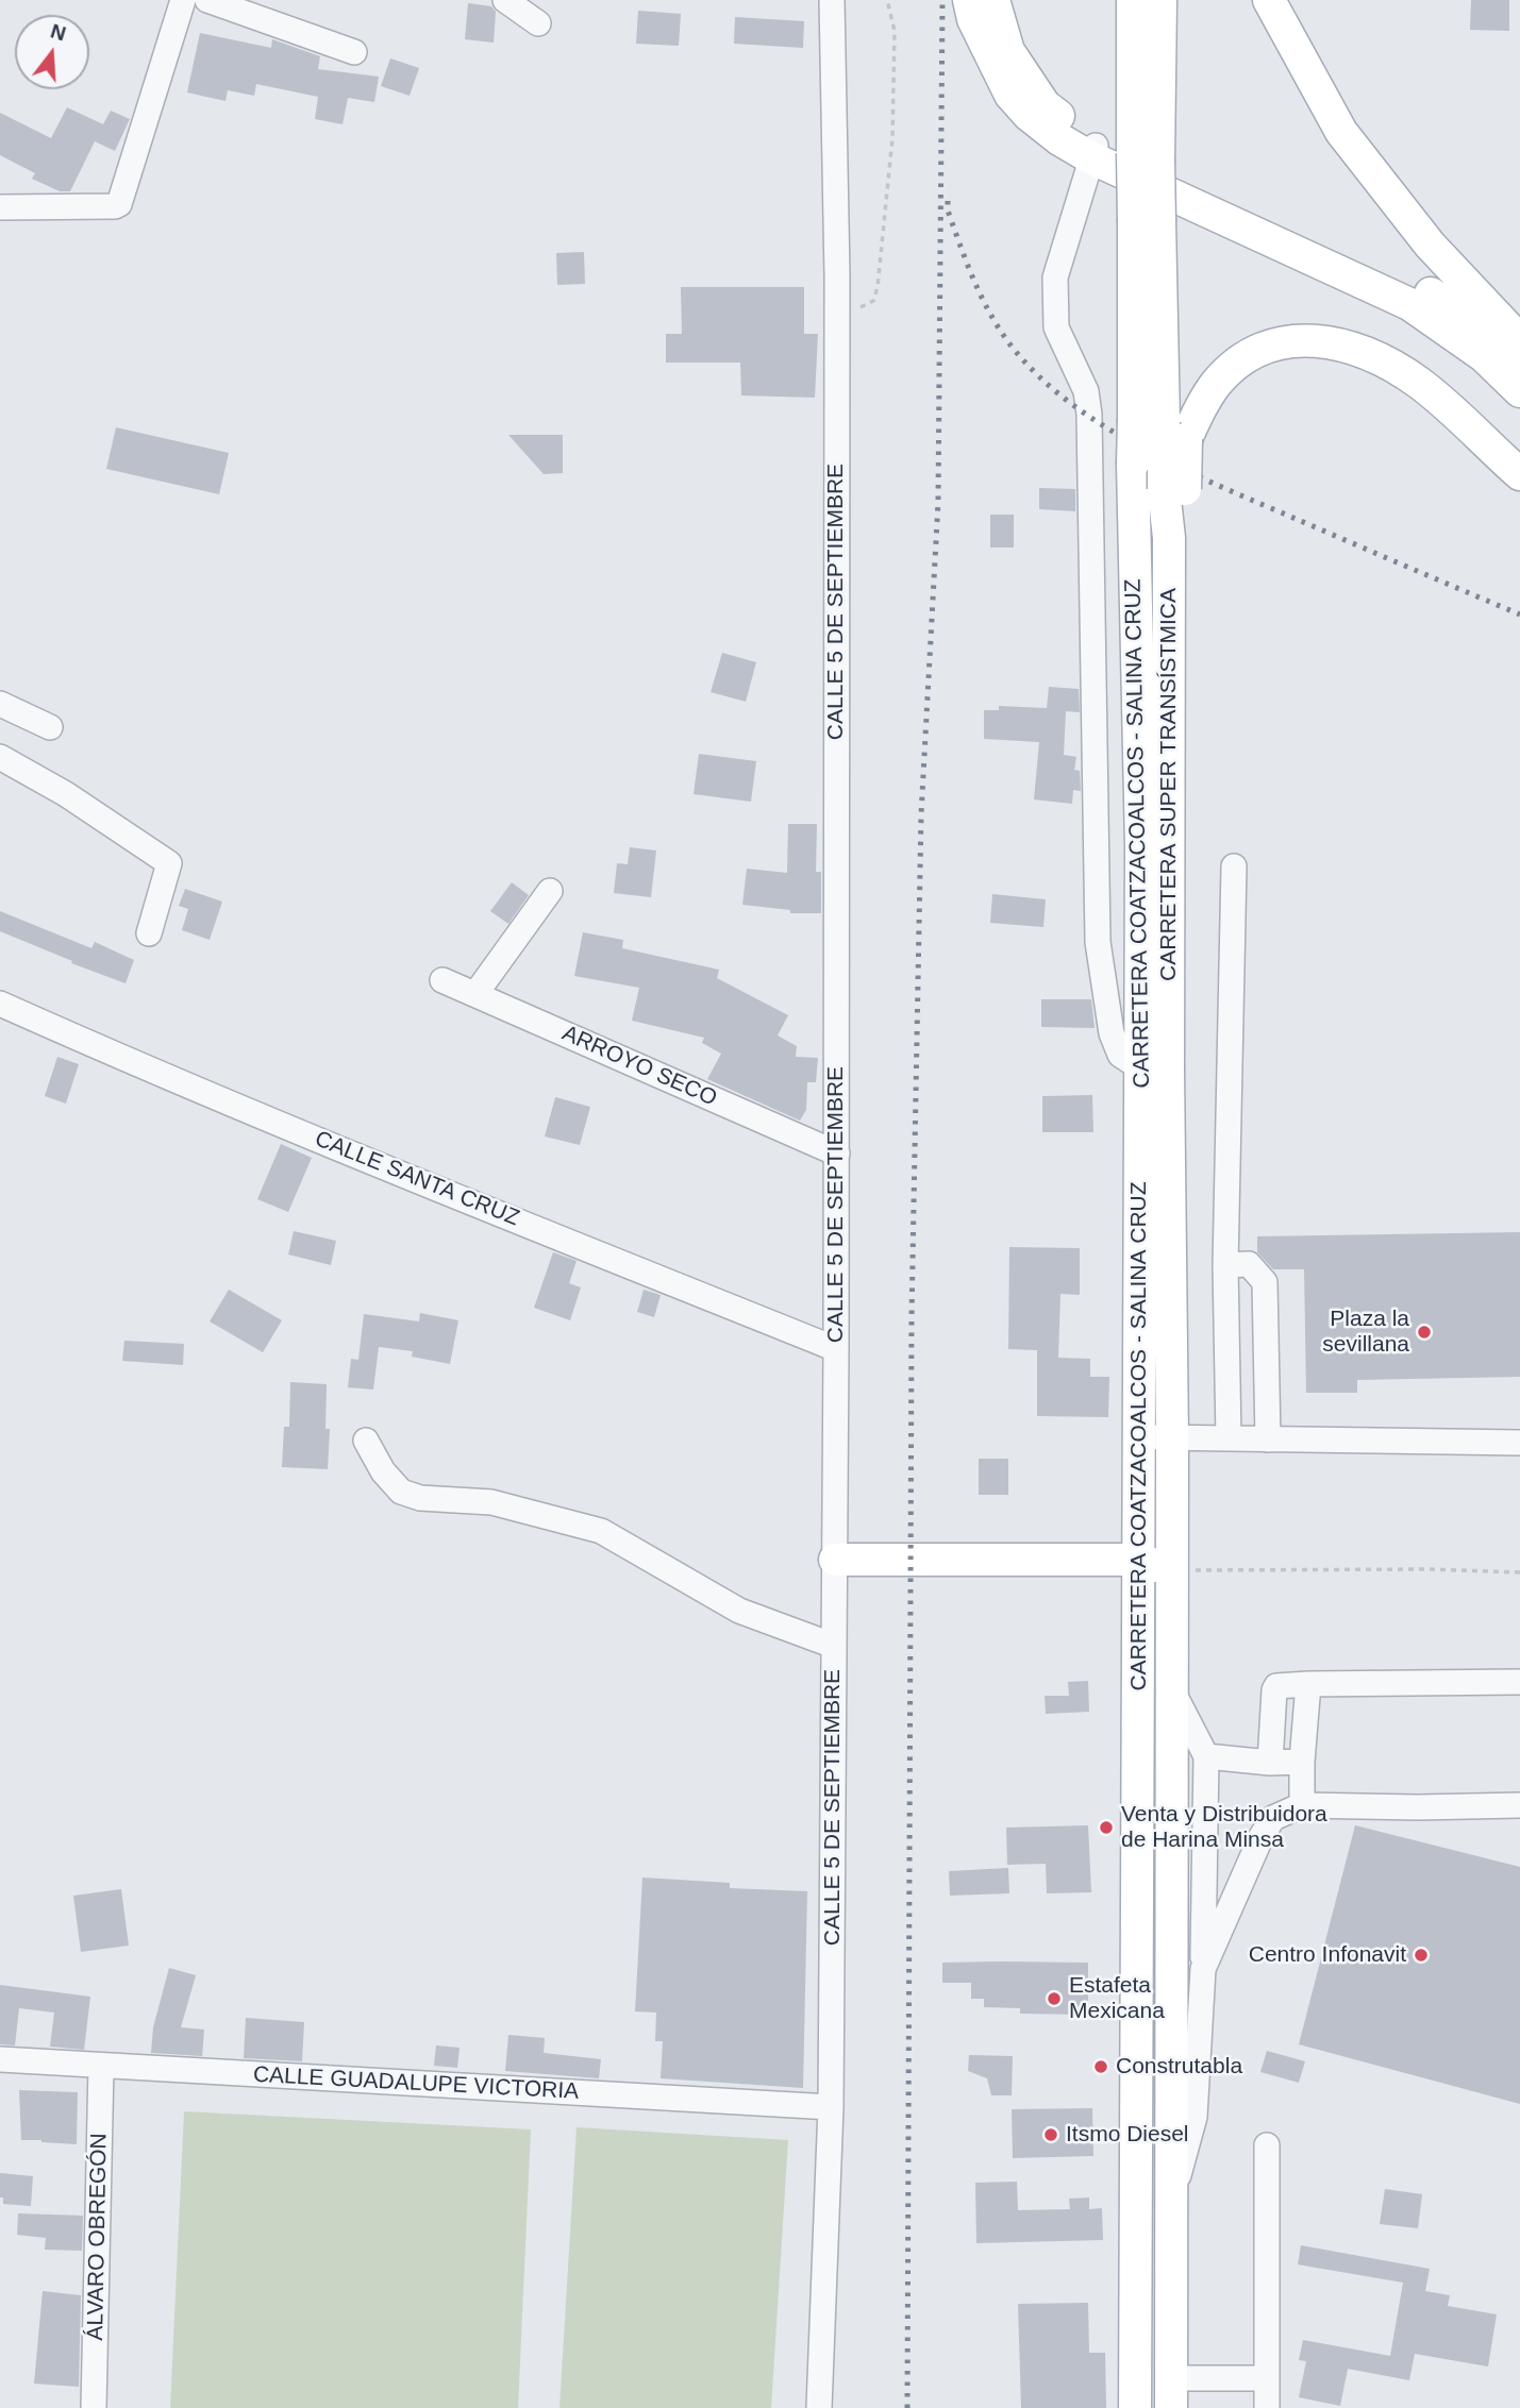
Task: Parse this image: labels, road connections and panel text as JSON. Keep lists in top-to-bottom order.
{
  "streets": {
    "main road": ["CARRETERA SUPER TRANSÍSTMICA", "CARRETERA COATZACOALCOS - SALINA CRUZ"],
    "street": [
      "CALLE 5 DE SEPTIEMBRE",
      "ARROYO SECO",
      "CALLE SANTA CRUZ",
      "CALLE GUADALUPE VICTORIA",
      "ÁLVARO OBREGÓN"
    ]
  },
  "crossings": [
    ["CALLE 5 DE SEPTIEMBRE", "ARROYO SECO"],
    ["CALLE 5 DE SEPTIEMBRE", "CALLE SANTA CRUZ"],
    ["CALLE 5 DE SEPTIEMBRE", "CALLE GUADALUPE VICTORIA"],
    ["CARRETERA SUPER TRANSÍSTMICA", "CARRETERA COATZACOALCOS - SALINA CRUZ"],
    ["CALLE GUADALUPE VICTORIA", "ÁLVARO OBREGÓN"]
  ],
  "places": [
    "Plaza la sevillana",
    "Venta y Distribuidora de Harina Minsa",
    "Centro Infonavit",
    "Estafeta Mexicana",
    "Construtabla",
    "Itsmo Diesel"
  ],
  "north": "top"
}
